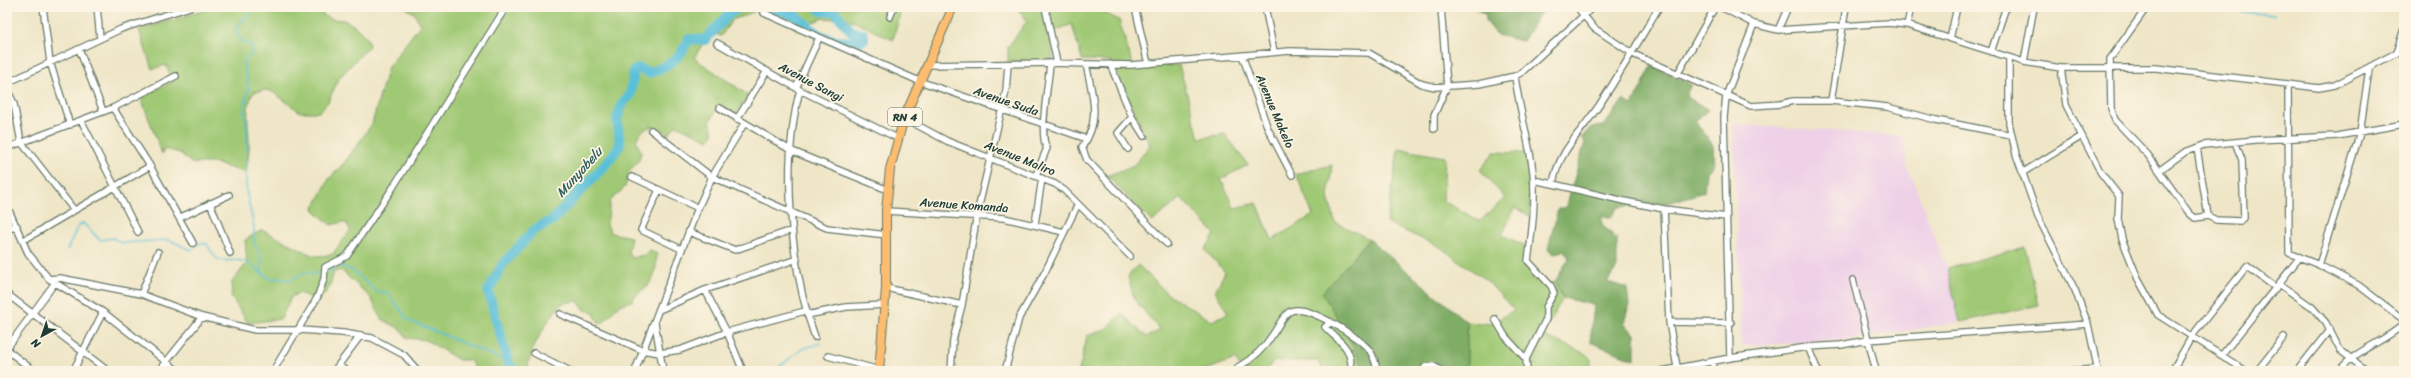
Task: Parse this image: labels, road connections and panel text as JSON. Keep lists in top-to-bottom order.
{
  "streets": {
    "highway": ["RN 4"],
    "street": [
      "Avenue Sangi",
      "Avenue Suda",
      "Avenue Makelo",
      "Avenue Maliro",
      "Avenue Komanda"
    ]
  },
  "crossings": [
    ["Avenue Sangi", "RN 4"],
    ["Avenue Suda", "RN 4"],
    ["RN 4", "Avenue Maliro"],
    ["RN 4", "Avenue Komanda"]
  ],
  "water": ["Munyabelu"],
  "north": "bottom left"
}
